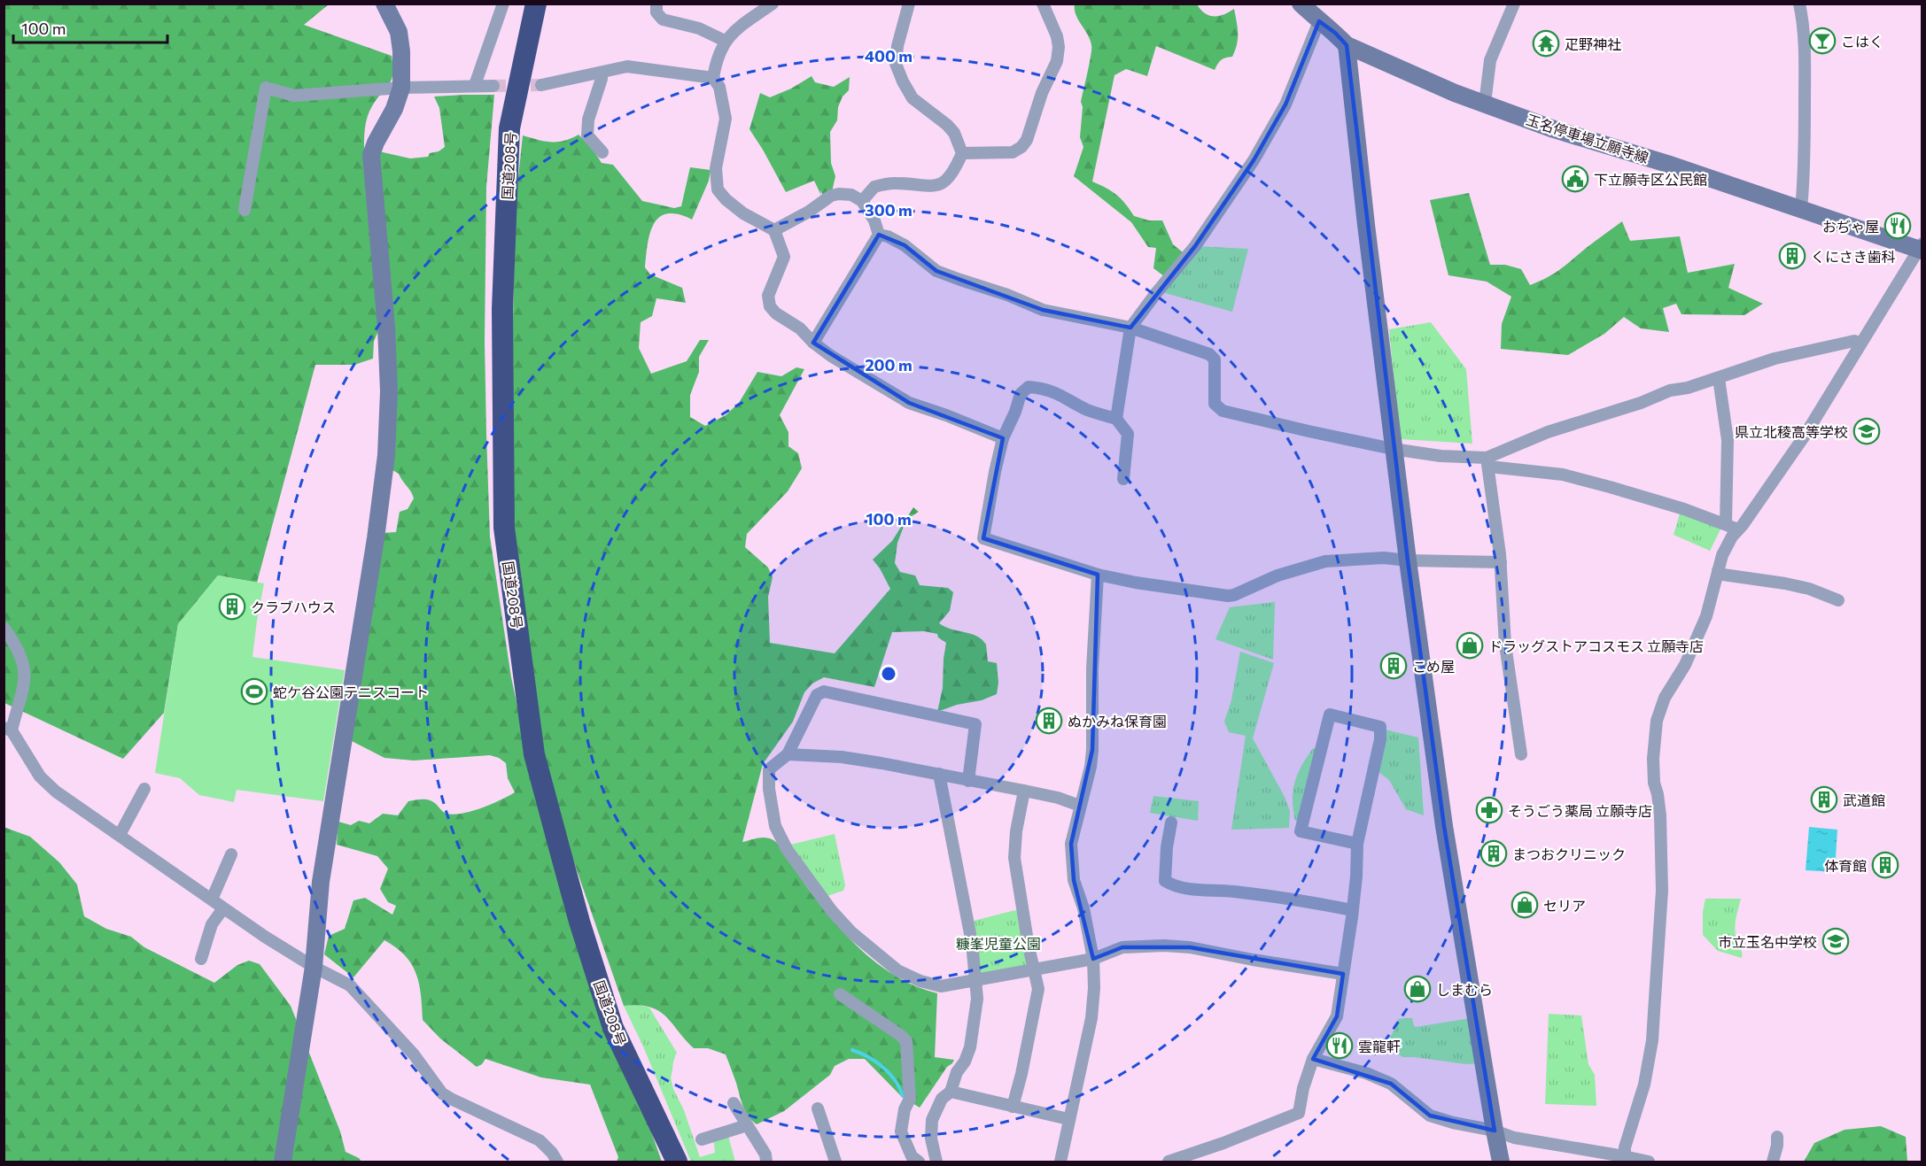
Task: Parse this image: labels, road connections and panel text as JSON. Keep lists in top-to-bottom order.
{
  "streets": {
    "highway": ["国道208号"],
    "street": ["玉名停車場立願寺線"]
  },
  "parks": ["糠峯児童公園"],
  "places": {
    "bar": ["こはく"],
    "temple": ["疋野神社"],
    "public building": ["下立願寺区公民館"],
    "restaurant": ["おぢゃ屋", "雲龍軒"],
    "building": [
      "くにさき歯科",
      "クラブハウス",
      "こめ屋",
      "ぬかみね保育園",
      "武道館",
      "まつおクリニック",
      "体育館"
    ],
    "school or university": ["県立北稜高等学校", "市立玉名中学校"],
    "shop": ["ドラッグストアコスモス 立願寺店", "セリア", "しまむら"],
    "sports": ["蛇ケ谷公園テニスコート"],
    "pharmacy": ["そうごう薬局 立願寺店"]
  },
  "scale_bar": "100 m",
  "rings": [
    "400 m",
    "300 m",
    "200 m",
    "100 m"
  ]
}
